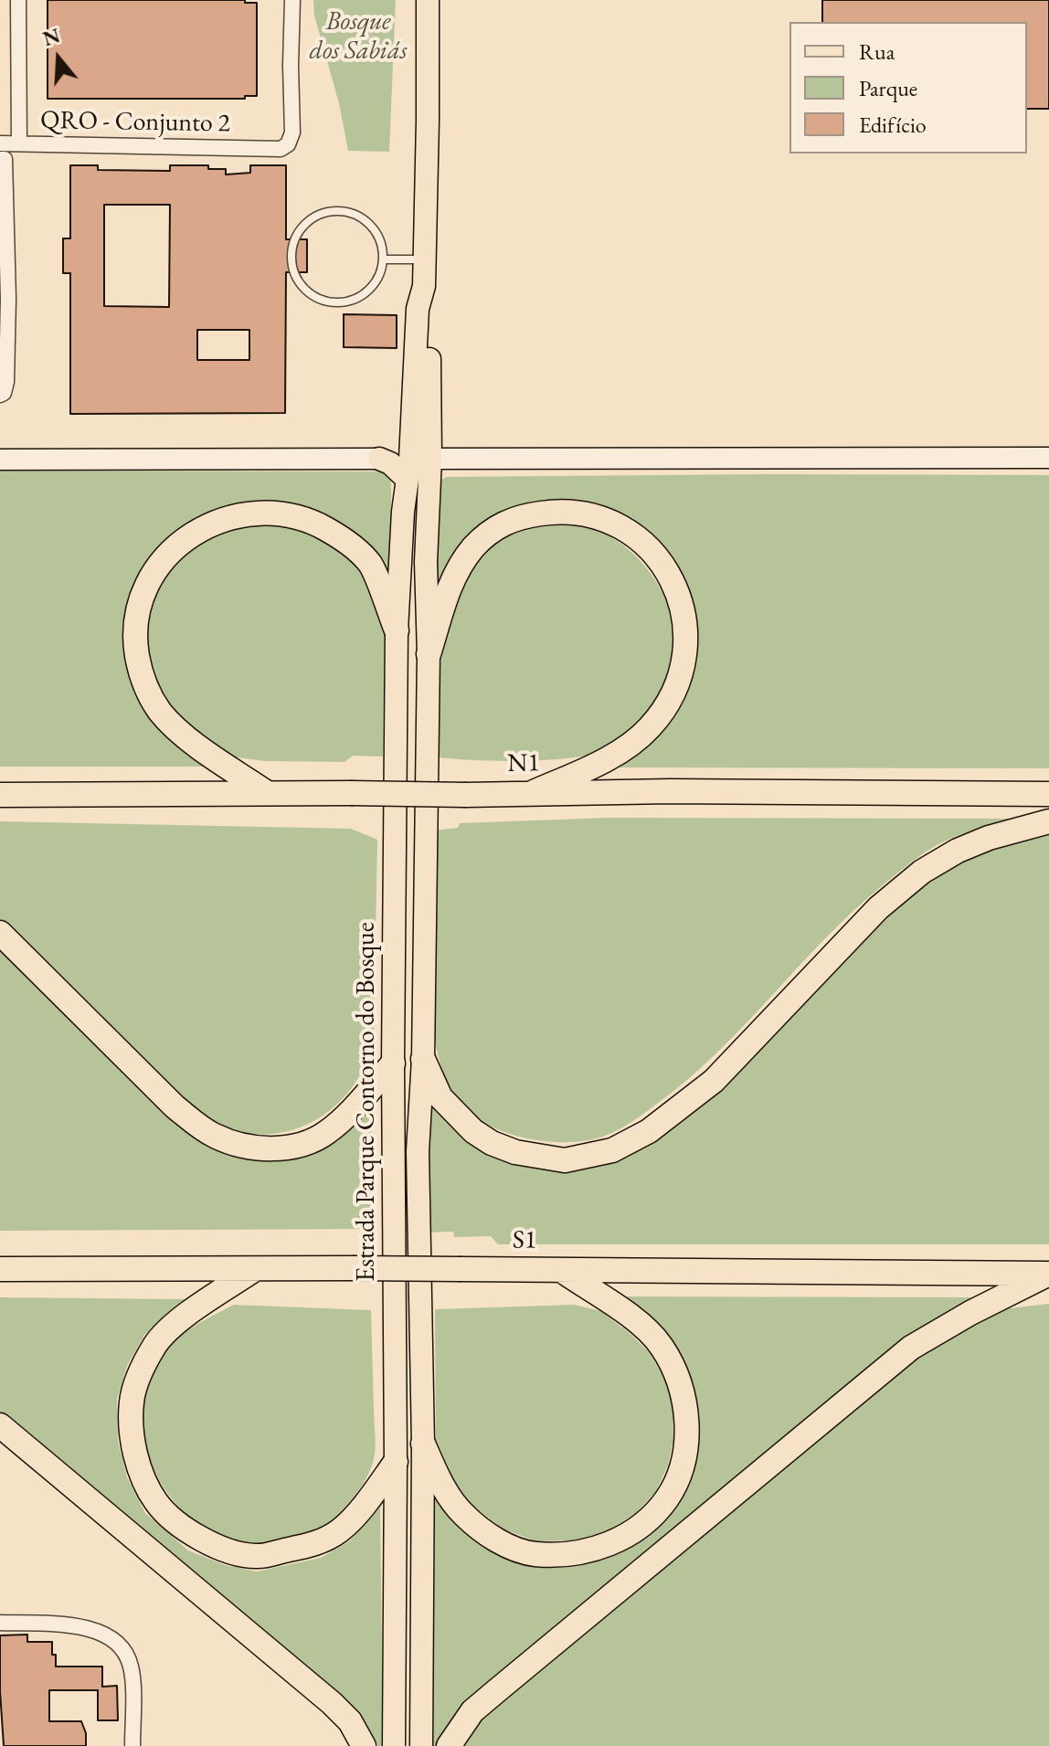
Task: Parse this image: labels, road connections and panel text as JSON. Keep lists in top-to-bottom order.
{
  "streets": {
    "highway": ["N1", "S1"],
    "main road": ["Estrada Parque Contorno do Bosque"],
    "street": ["QRO - Conjunto 2"]
  },
  "parks": ["Bosque dos Sabiás"],
  "legend": ["Rua", "Parque", "Edifício"],
  "north": "top"
}
